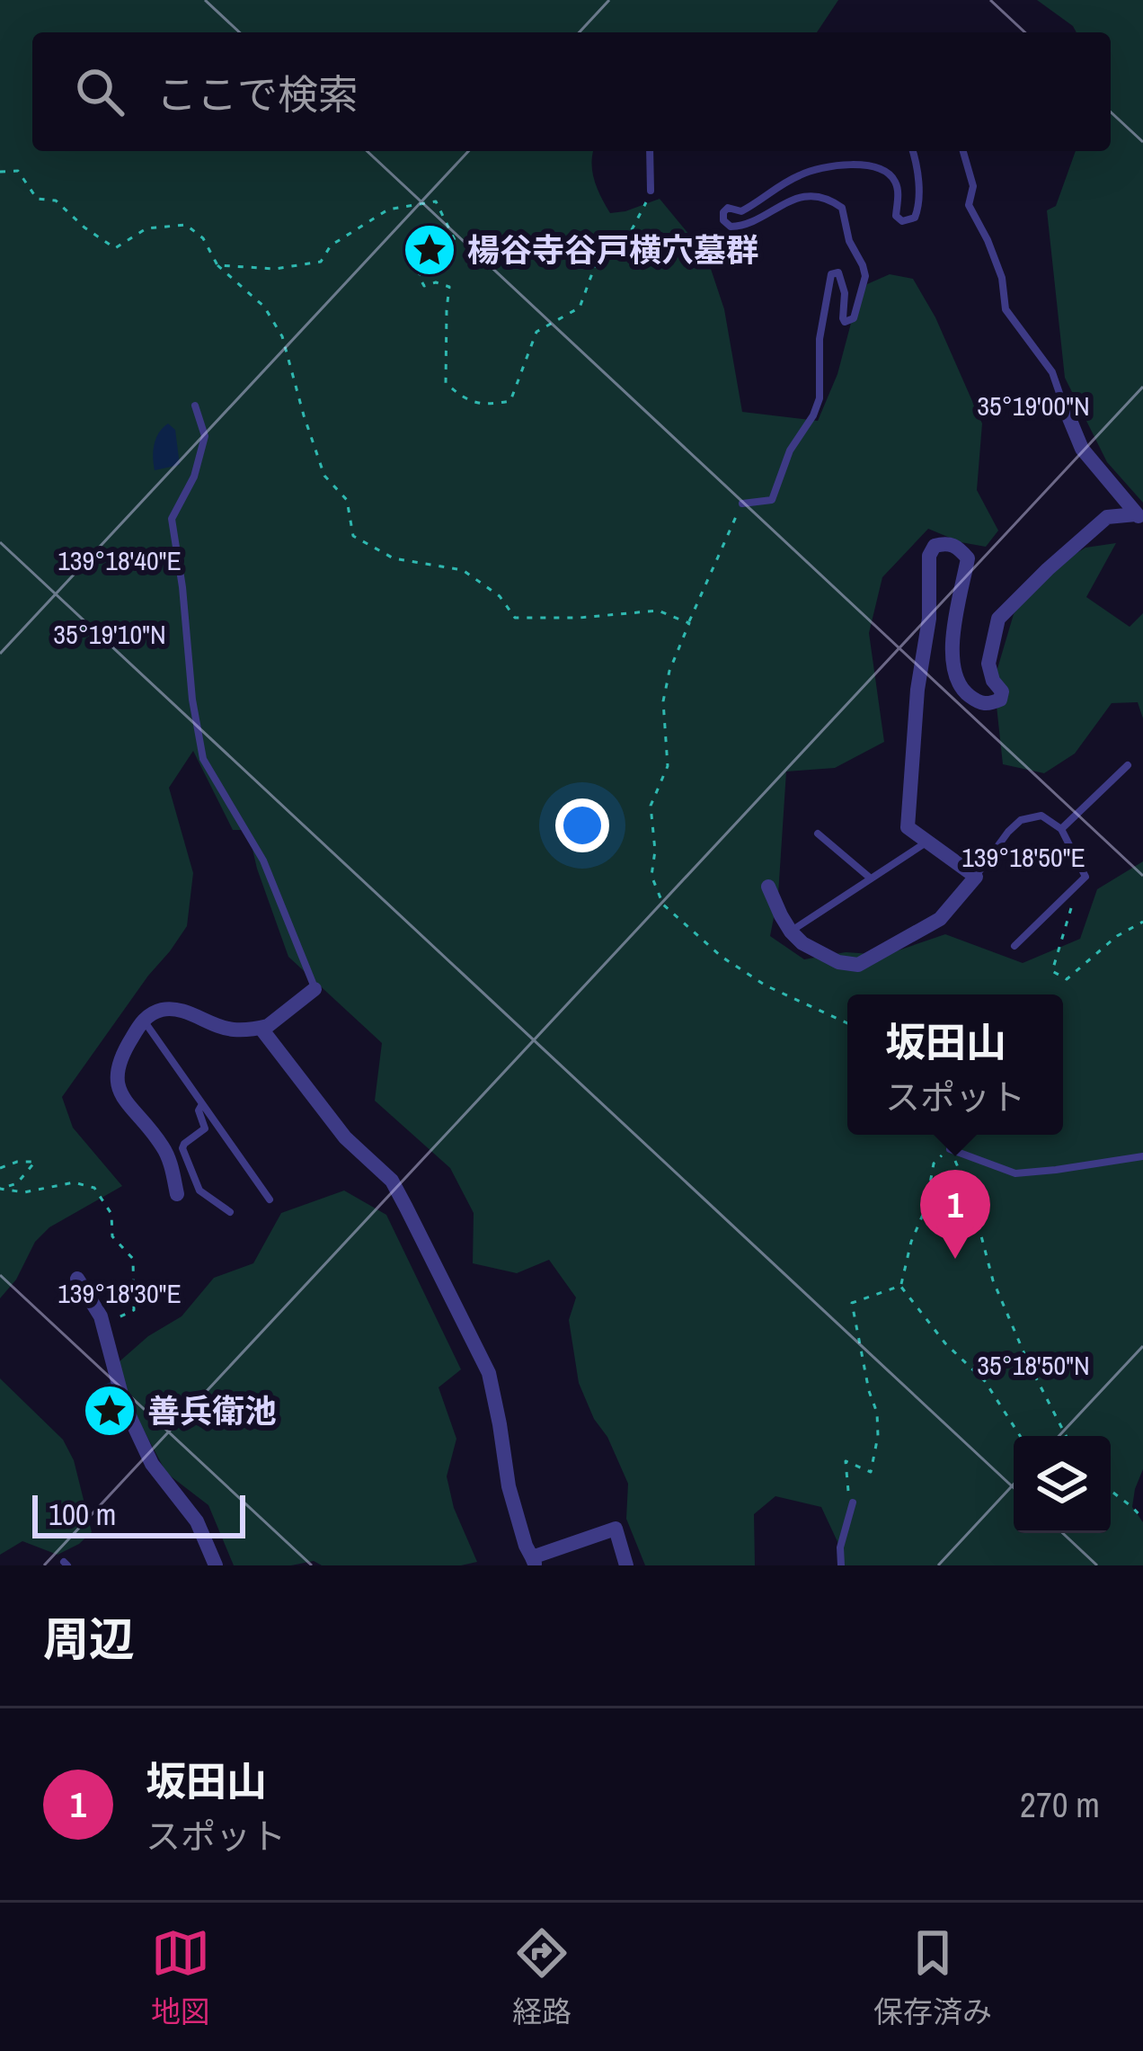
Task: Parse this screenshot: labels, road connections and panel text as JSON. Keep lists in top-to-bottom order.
{
  "places": {
    "place": ["楊谷寺谷戸横穴墓群", "善兵衛池"]
  },
  "scale_bar": "100 m",
  "page": {
    "search": "ここで検索",
    "popup": ["坂田山", "スポット"],
    "pins": "1",
    "scale": "100 m",
    "heading": "周辺",
    "list": [
      {
        "mark": "1",
        "name": "坂田山",
        "note": "スポット",
        "value": "270 m"
      }
    ],
    "nav": ["地図", "経路", "保存済み"]
  },
  "coordinates": [
    "35°19'00\"N",
    "139°18'40\"E",
    "35°19'10\"N",
    "139°18'50\"E",
    "139°18'30\"E",
    "35°18'50\"N"
  ]
}
